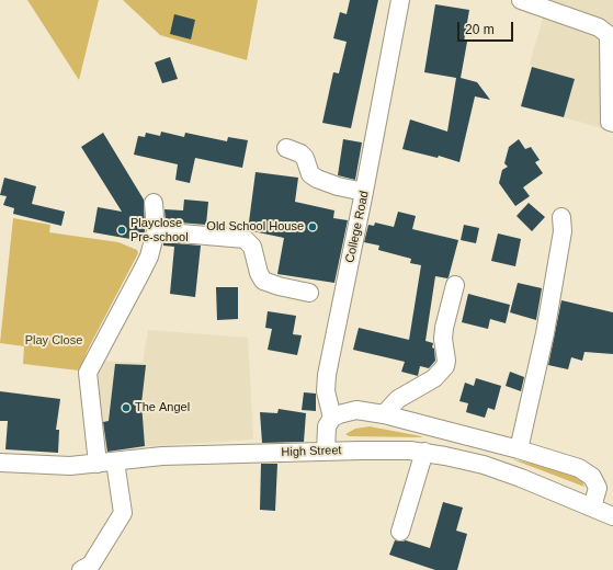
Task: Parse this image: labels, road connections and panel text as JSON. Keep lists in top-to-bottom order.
{
  "streets": {
    "street": ["College Road", "High Street"]
  },
  "parks": ["Play Close"],
  "places": ["Old School House", "Playclose Pre-school", "The Angel"],
  "scale_bar": "20 m"
}
